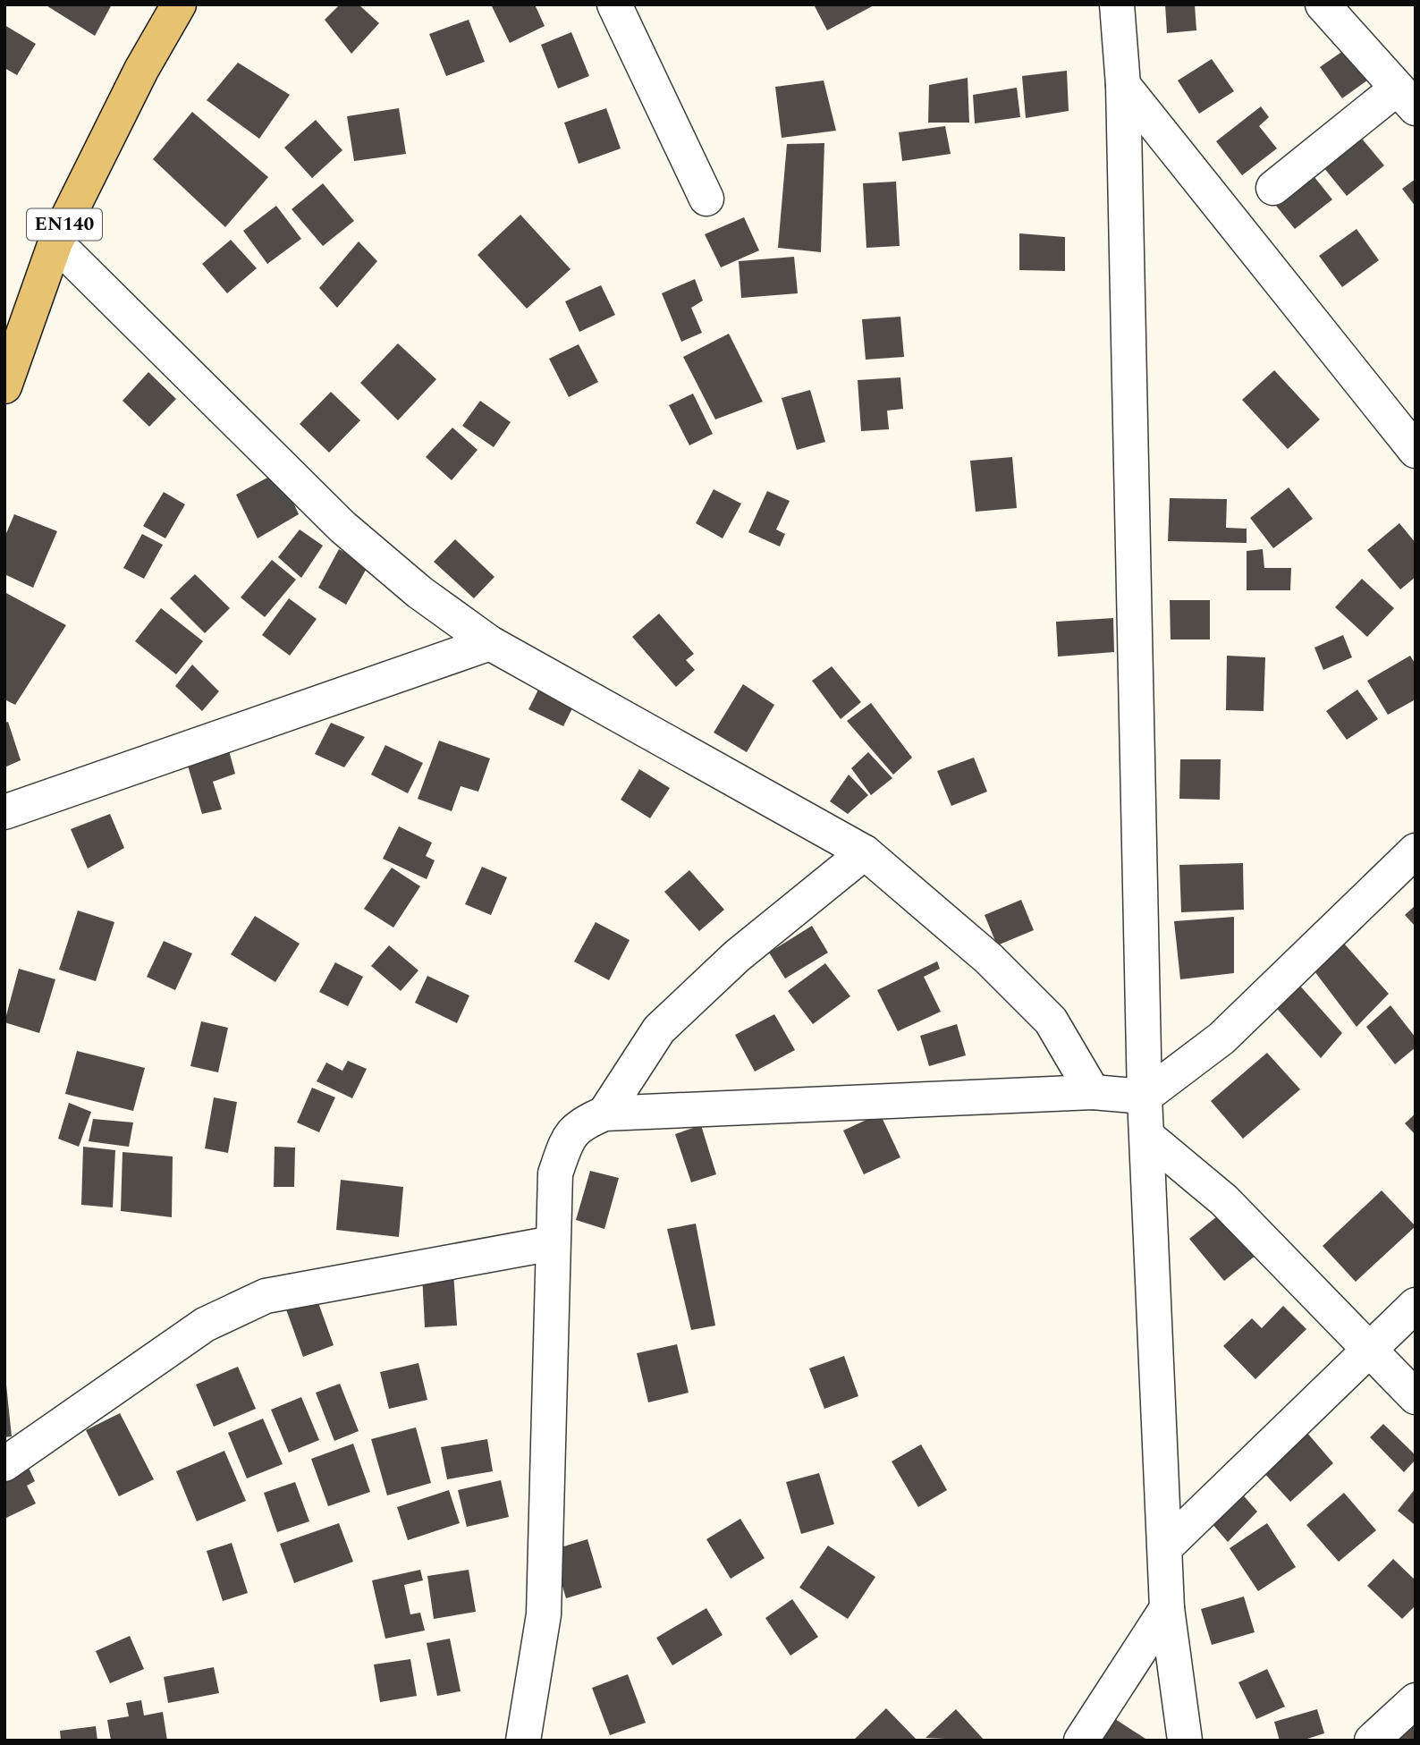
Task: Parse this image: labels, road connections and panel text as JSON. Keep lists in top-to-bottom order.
{
  "streets": {
    "main road": ["EN140"]
  }
}
